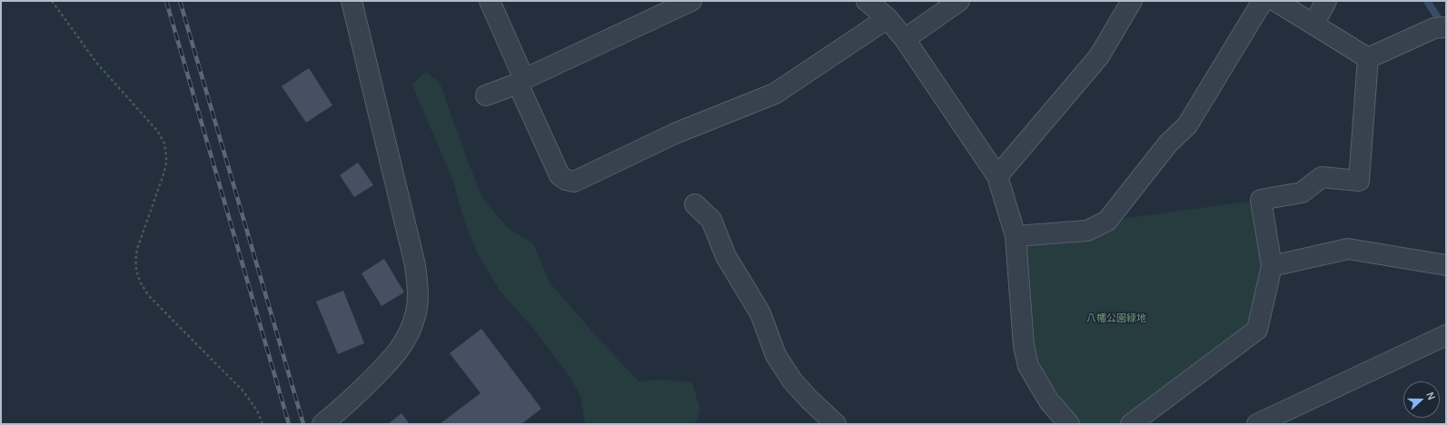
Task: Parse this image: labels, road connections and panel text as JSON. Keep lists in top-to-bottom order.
{
  "parks": ["八幡公園緑地"],
  "north": "right"
}
